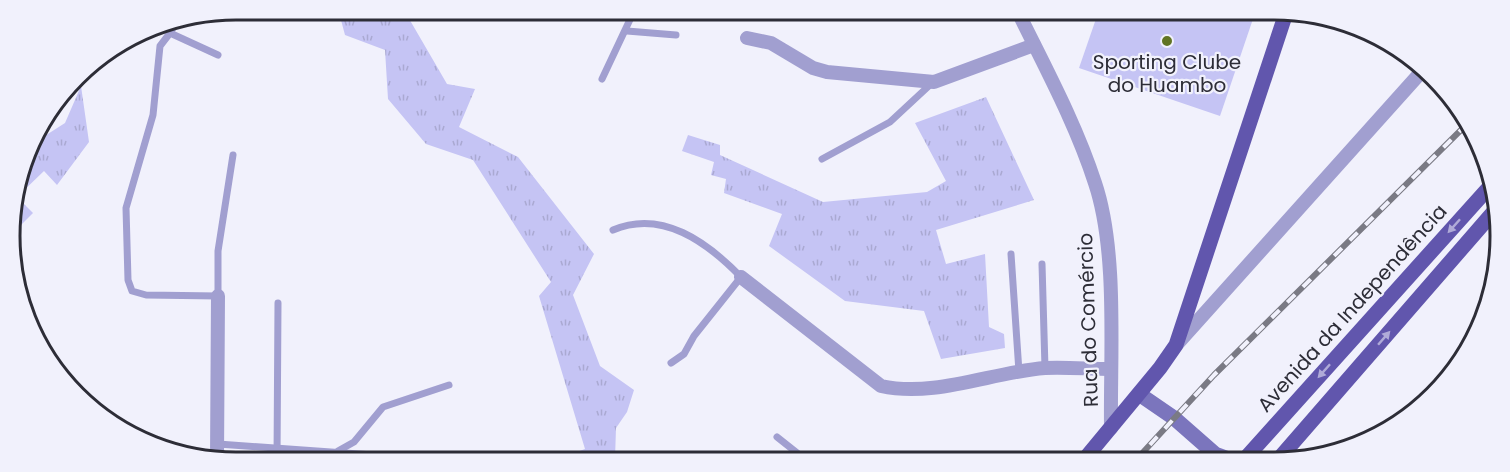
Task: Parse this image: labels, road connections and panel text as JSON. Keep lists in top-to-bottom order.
{
  "streets": {
    "main road": ["Avenida da Independência"],
    "street": ["Rua do Comércio"]
  },
  "places": ["Sporting Clube do Huambo"]
}
